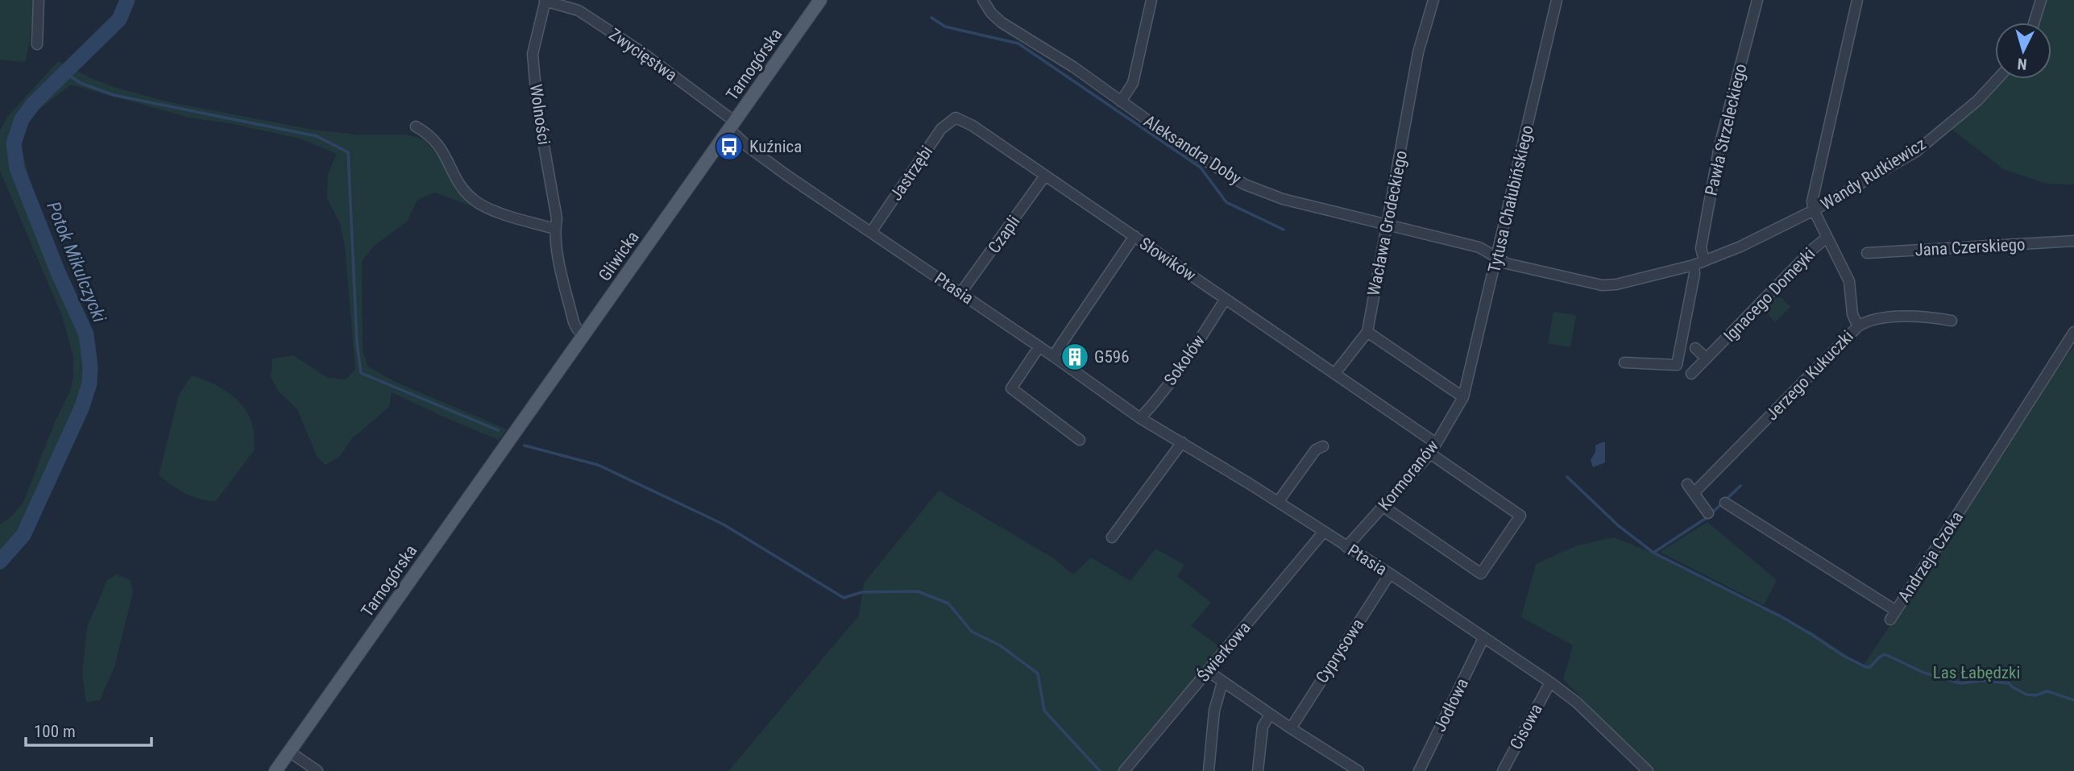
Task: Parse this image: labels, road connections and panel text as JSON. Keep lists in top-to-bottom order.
{
  "streets": {
    "main road": ["Tarnogórska", "Gliwicka"],
    "street": [
      "Zwycięstwa",
      "Wolności",
      "Pawła Strzeleckiego",
      "Aleksandra Doby",
      "Jastrzębi",
      "Wandy Rutkiewicz",
      "Tytusa Chałubińskiego",
      "Wacława Grodeckiego",
      "Czapli",
      "Jana Czerskiego",
      "Słowików",
      "Ptasia",
      "Ignacego Domeyki",
      "Sokołów",
      "Jerzego Kukuczki",
      "Kormoranów",
      "Andrzeja Czoka",
      "Cyprysowa",
      "Świerkowa",
      "Jodłowa",
      "Cisowa"
    ]
  },
  "crossings": [
    ["Zwycięstwa", "Tarnogórska"],
    ["Zwycięstwa", "Wolności"],
    ["Zwycięstwa", "Gliwicka"],
    ["Zwycięstwa", "Ptasia"],
    ["Tarnogórska", "Gliwicka"],
    ["Tarnogórska", "Ptasia"],
    ["Wolności", "Gliwicka"],
    ["Aleksandra Doby", "Tytusa Chałubińskiego"],
    ["Aleksandra Doby", "Wacława Grodeckiego"],
    ["Jastrzębi", "Słowików"],
    ["Jastrzębi", "Ptasia"],
    ["Wandy Rutkiewicz", "Ignacego Domeyki"],
    ["Tytusa Chałubińskiego", "Kormoranów"],
    ["Czapli", "Słowików"],
    ["Czapli", "Ptasia"],
    ["Gliwicka", "Ptasia"],
    ["Słowików", "Sokołów"],
    ["Słowików", "Kormoranów"],
    ["Ptasia", "Sokołów"],
    ["Ptasia", "Kormoranów"],
    ["Ptasia", "Cyprysowa"],
    ["Ptasia", "Świerkowa"],
    ["Ptasia", "Jodłowa"],
    ["Ptasia", "Cisowa"]
  ],
  "water": ["Potok Mikulczycki"],
  "parks": ["Las Łabędzki"],
  "places": {
    "bus stop": ["Kuźnica"],
    "building": ["G596"]
  },
  "scale_bar": "100 m",
  "north": "bottom"
}
